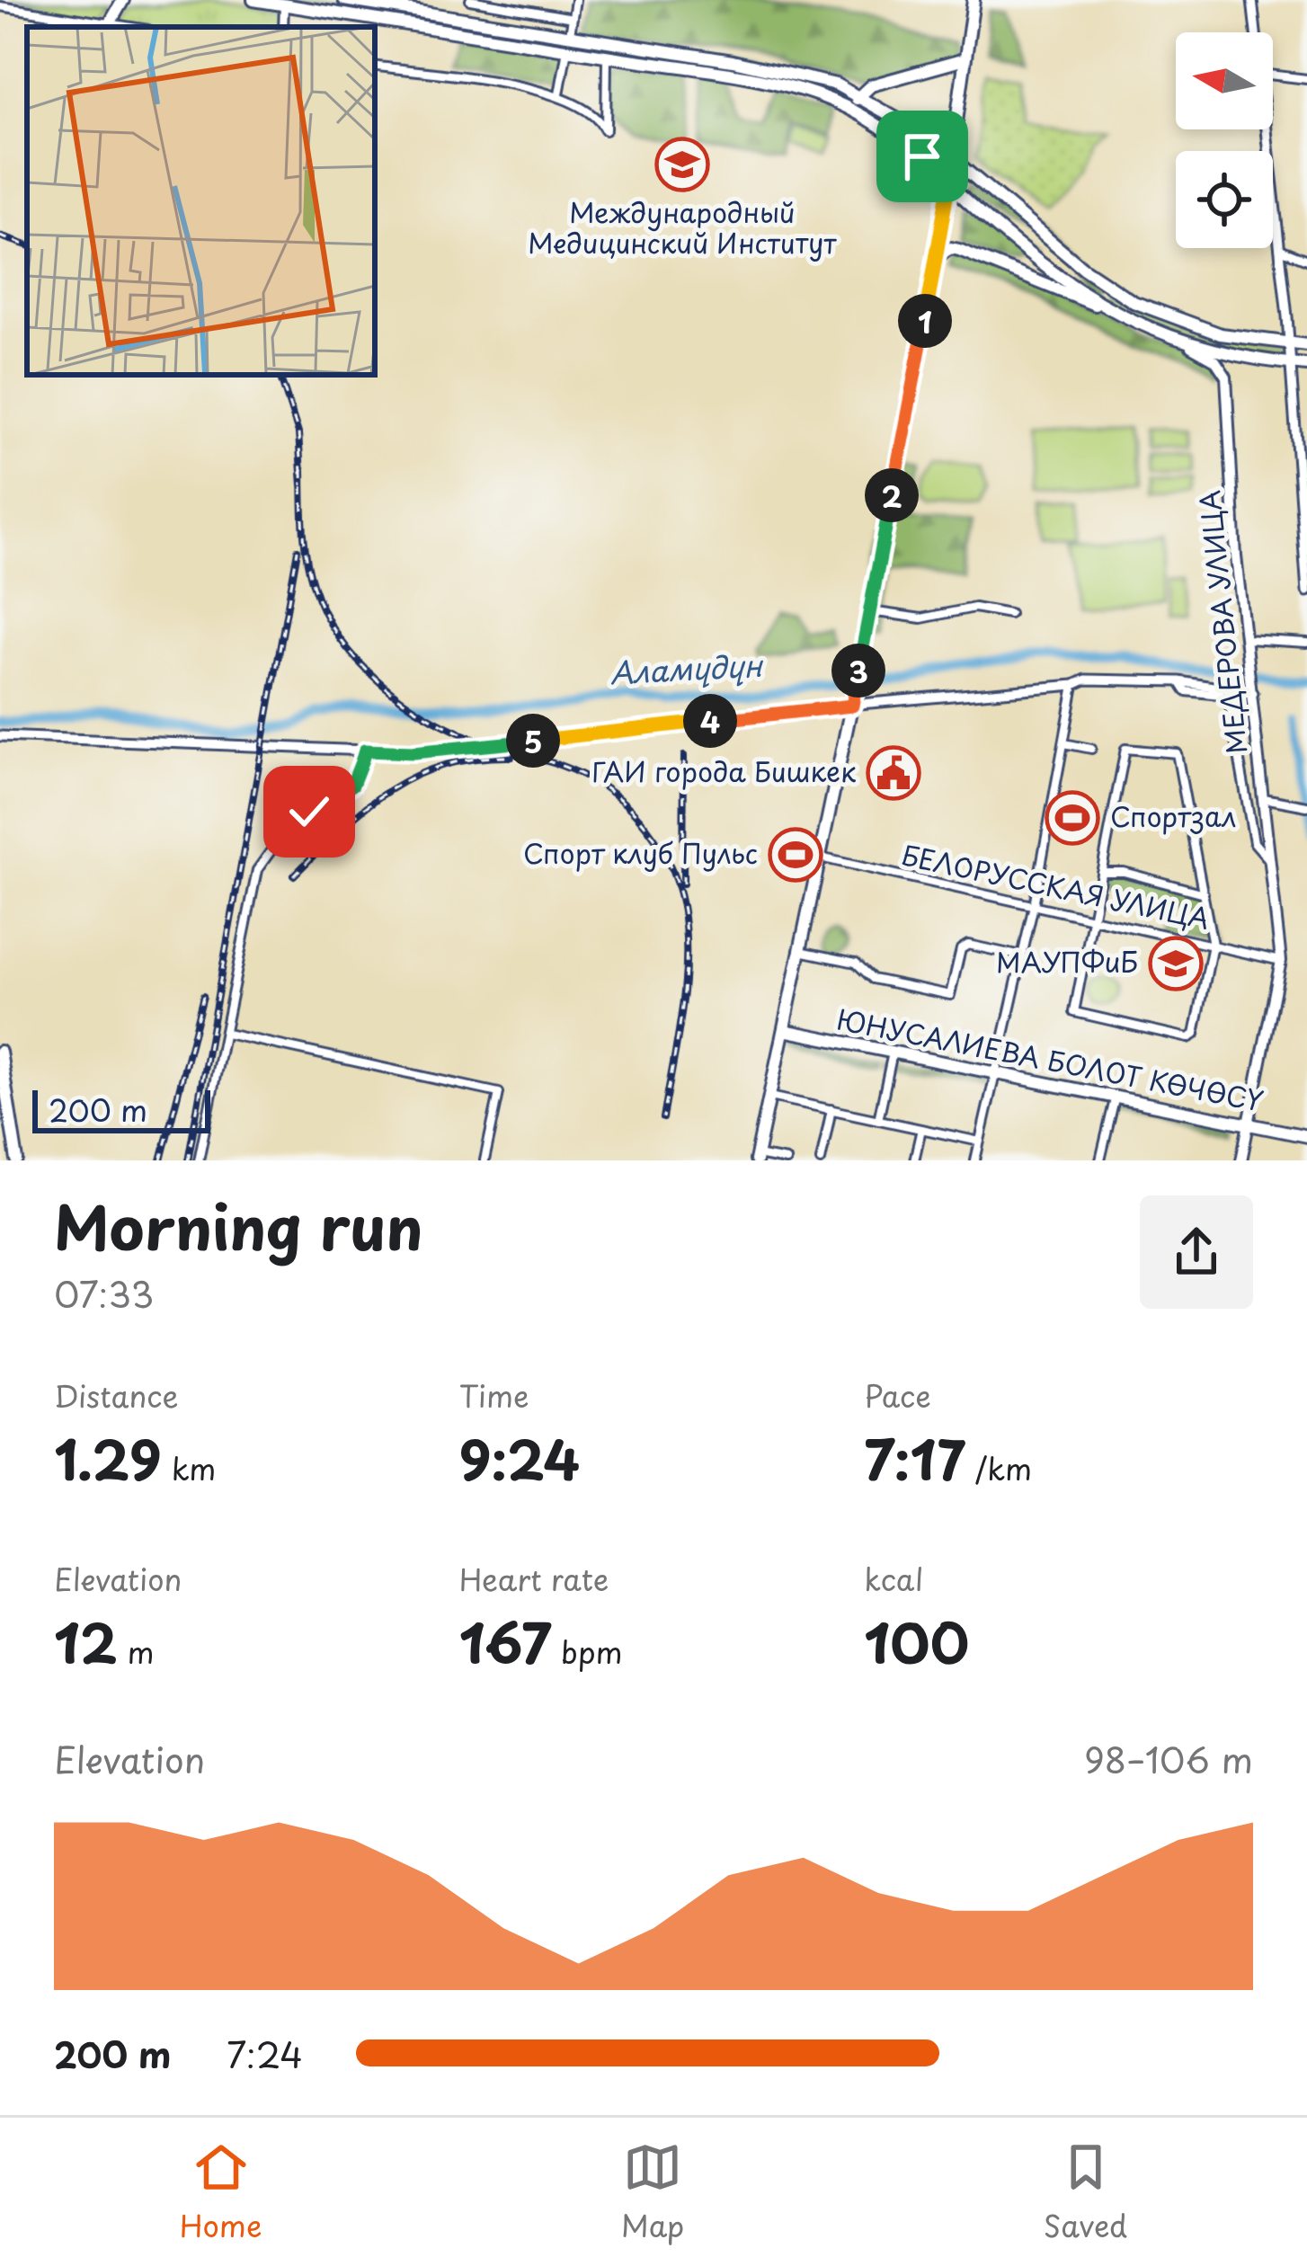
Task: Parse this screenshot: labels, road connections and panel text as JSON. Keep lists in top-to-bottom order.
{
  "streets": {
    "main road": ["МЕДЕРОВА УЛИЦА", "ЮНУСАЛИЕВА БОЛОТ КӨЧӨСҮ"],
    "street": ["БЕЛОРУССКАЯ УЛИЦА"]
  },
  "crossings": [
    ["МЕДЕРОВА УЛИЦА", "БЕЛОРУССКАЯ УЛИЦА"],
    ["МЕДЕРОВА УЛИЦА", "ЮНУСАЛИЕВА БОЛОТ КӨЧӨСҮ"]
  ],
  "water": ["Аламүдүн"],
  "places": {
    "school or university": ["Международный Медицинский Институт", "МАУПФиБ"],
    "public building": ["ГАИ города Бишкек"],
    "sports": ["Спортзал", "Спорт клуб Пульс"]
  },
  "scale_bar": "200 m",
  "north": "left",
  "page": {
    "pins": [
      "1",
      "2",
      "3",
      "4",
      "5"
    ],
    "scale": "200 m",
    "heading": ["Morning run", "07:33"],
    "stats": [
      ["Distance", "1.29 km"],
      ["Time", "9:24"],
      ["Pace", "7:17 /km"],
      ["Elevation", "12 m"],
      ["Heart rate", "167 bpm"],
      ["kcal", "100"]
    ],
    "chart": ["Elevation", "98–106 m"],
    "list": [
      {
        "name": "200 m",
        "note": "7:24"
      }
    ],
    "tabs": ["Home", "Map", "Saved"]
  }
}
